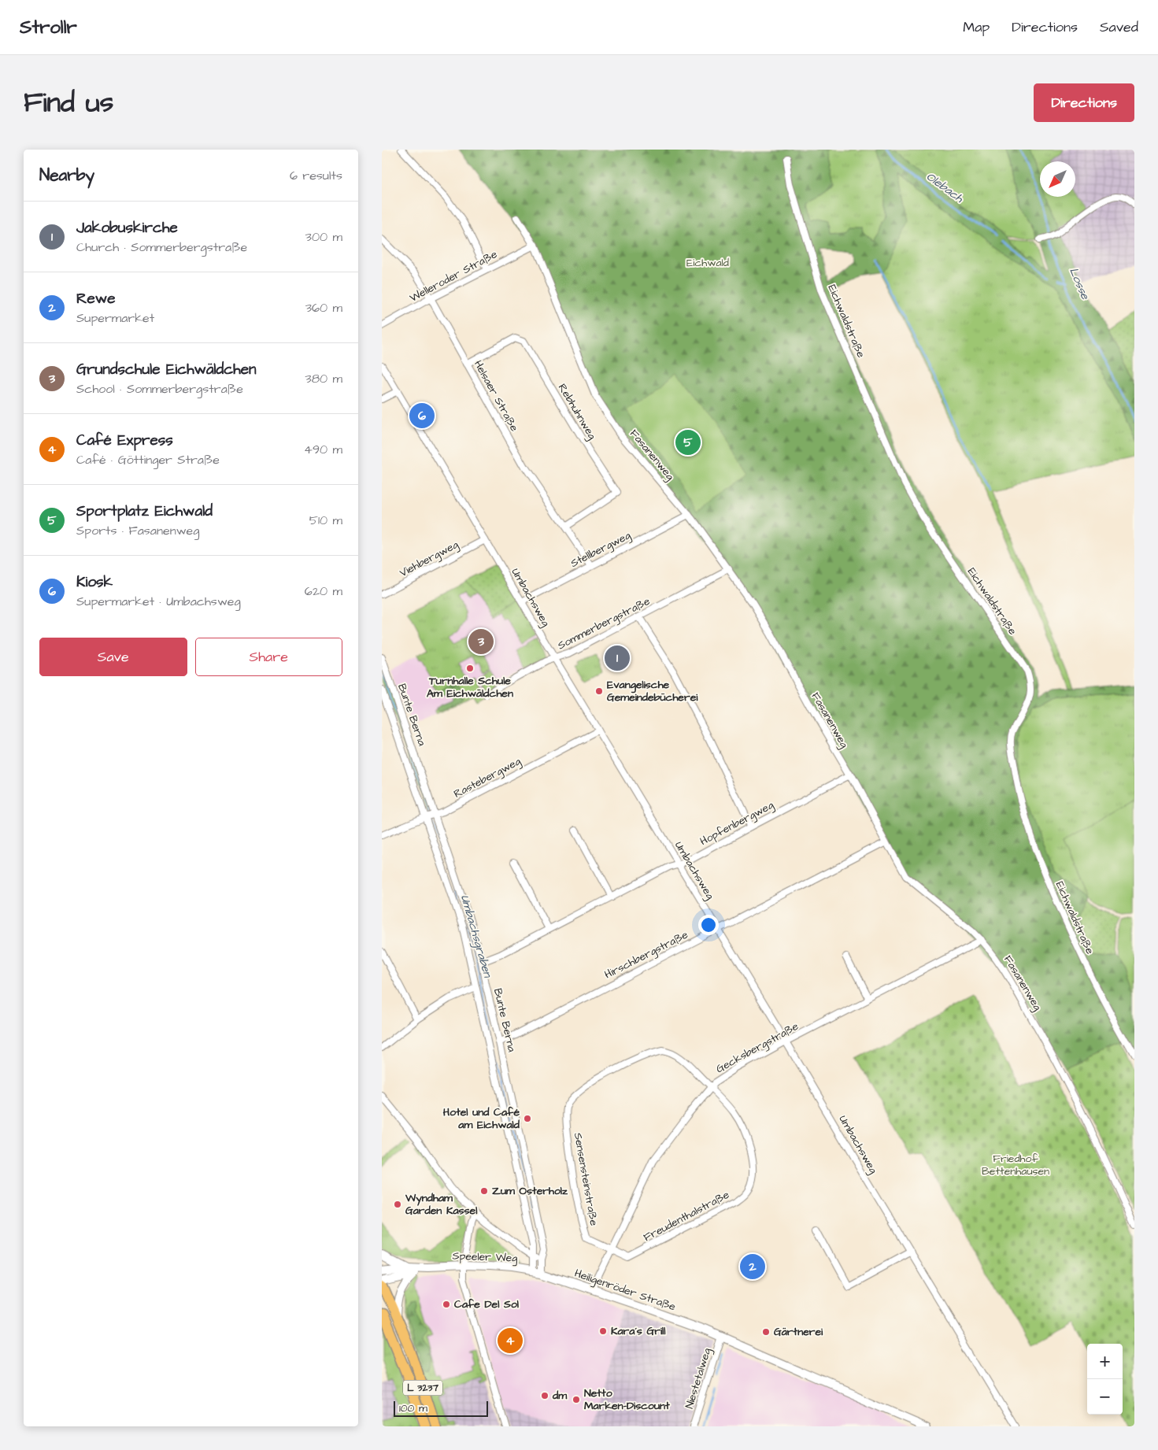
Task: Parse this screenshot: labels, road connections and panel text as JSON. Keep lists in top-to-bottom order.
{
  "streets": {
    "main road": ["L 3237"],
    "street": [
      "Welleroder Straße",
      "Eichwaldstraße",
      "Helsaer Straße",
      "Rebhuhnweg",
      "Fasanenweg",
      "Stellbergweg",
      "Viehbergweg",
      "Umbachsweg",
      "Sommerbergstraße",
      "Bunte Berna",
      "Rastebergweg",
      "Hopfenbergweg",
      "Hirschbergstraße",
      "Gecksbergstraße",
      "Sensensteinstraße",
      "Freudenthalstraße",
      "Speeler Weg",
      "Heiligenröder Straße",
      "Niestetalweg"
    ]
  },
  "crossings": [
    ["Welleroder Straße", "Helsaer Straße"],
    ["Welleroder Straße", "Fasanenweg"],
    ["Helsaer Straße", "Rebhuhnweg"],
    ["Helsaer Straße", "Stellbergweg"],
    ["Fasanenweg", "Stellbergweg"],
    ["Fasanenweg", "Sommerbergstraße"],
    ["Fasanenweg", "Hopfenbergweg"],
    ["Fasanenweg", "Hirschbergstraße"],
    ["Fasanenweg", "Gecksbergstraße"],
    ["Stellbergweg", "Umbachsweg"],
    ["Viehbergweg", "Umbachsweg"],
    ["Umbachsweg", "Sommerbergstraße"],
    ["Umbachsweg", "Rastebergweg"],
    ["Umbachsweg", "Hopfenbergweg"],
    ["Umbachsweg", "Hirschbergstraße"],
    ["Umbachsweg", "Gecksbergstraße"],
    ["Bunte Berna", "Rastebergweg"],
    ["Bunte Berna", "Hopfenbergweg"],
    ["Bunte Berna", "Hirschbergstraße"],
    ["Bunte Berna", "Speeler Weg"],
    ["Gecksbergstraße", "Sensensteinstraße"],
    ["Gecksbergstraße", "Freudenthalstraße"],
    ["Gecksbergstraße", "Heiligenröder Straße"],
    ["Sensensteinstraße", "Freudenthalstraße"],
    ["Speeler Weg", "Heiligenröder Straße"],
    ["Heiligenröder Straße", "Niestetalweg"]
  ],
  "water": ["Olebach", "Losse", "Umbachsgraben"],
  "parks": ["Eichwald", "Friedhof Bettenhausen"],
  "places": [
    "Turnhalle Schule Am Eichwäldchen",
    "Evangelische Gemeindebücherei",
    "Hotel und Café am Eichwald",
    "Zum Osterholz",
    "Wyndham Garden Kassel",
    "Cafe Del Sol",
    "Kara´s Grill",
    "Gärtnerei",
    "dm",
    "Netto Marken-Discount"
  ],
  "scale_bar": "100 m",
  "north": "bottom left",
  "page": {
    "header": "Strollr",
    "nav": ["Map", "Directions", "Saved"],
    "title": "Find us",
    "buttons": [
      "Directions",
      ["Save", "Share"]
    ],
    "heading": ["Nearby", "6 results"],
    "list": [
      {
        "mark": "1",
        "name": "Jakobuskirche",
        "note": "Church · Sommerbergstraße",
        "value": "300 m"
      },
      {
        "mark": "2",
        "name": "Rewe",
        "note": "Supermarket",
        "value": "360 m"
      },
      {
        "mark": "3",
        "name": "Grundschule Eichwäldchen",
        "note": "School · Sommerbergstraße",
        "value": "380 m"
      },
      {
        "mark": "4",
        "name": "Café Express",
        "note": "Café · Göttinger Straße",
        "value": "490 m"
      },
      {
        "mark": "5",
        "name": "Sportplatz Eichwald",
        "note": "Sports · Fasanenweg",
        "value": "510 m"
      },
      {
        "mark": "6",
        "name": "Kiosk",
        "note": "Supermarket · Umbachsweg",
        "value": "620 m"
      }
    ],
    "pins": [
      "6",
      "5",
      "3",
      "1",
      "2",
      "4"
    ],
    "map_buttons": ["+", "−"],
    "scale": "100 m"
  }
}
